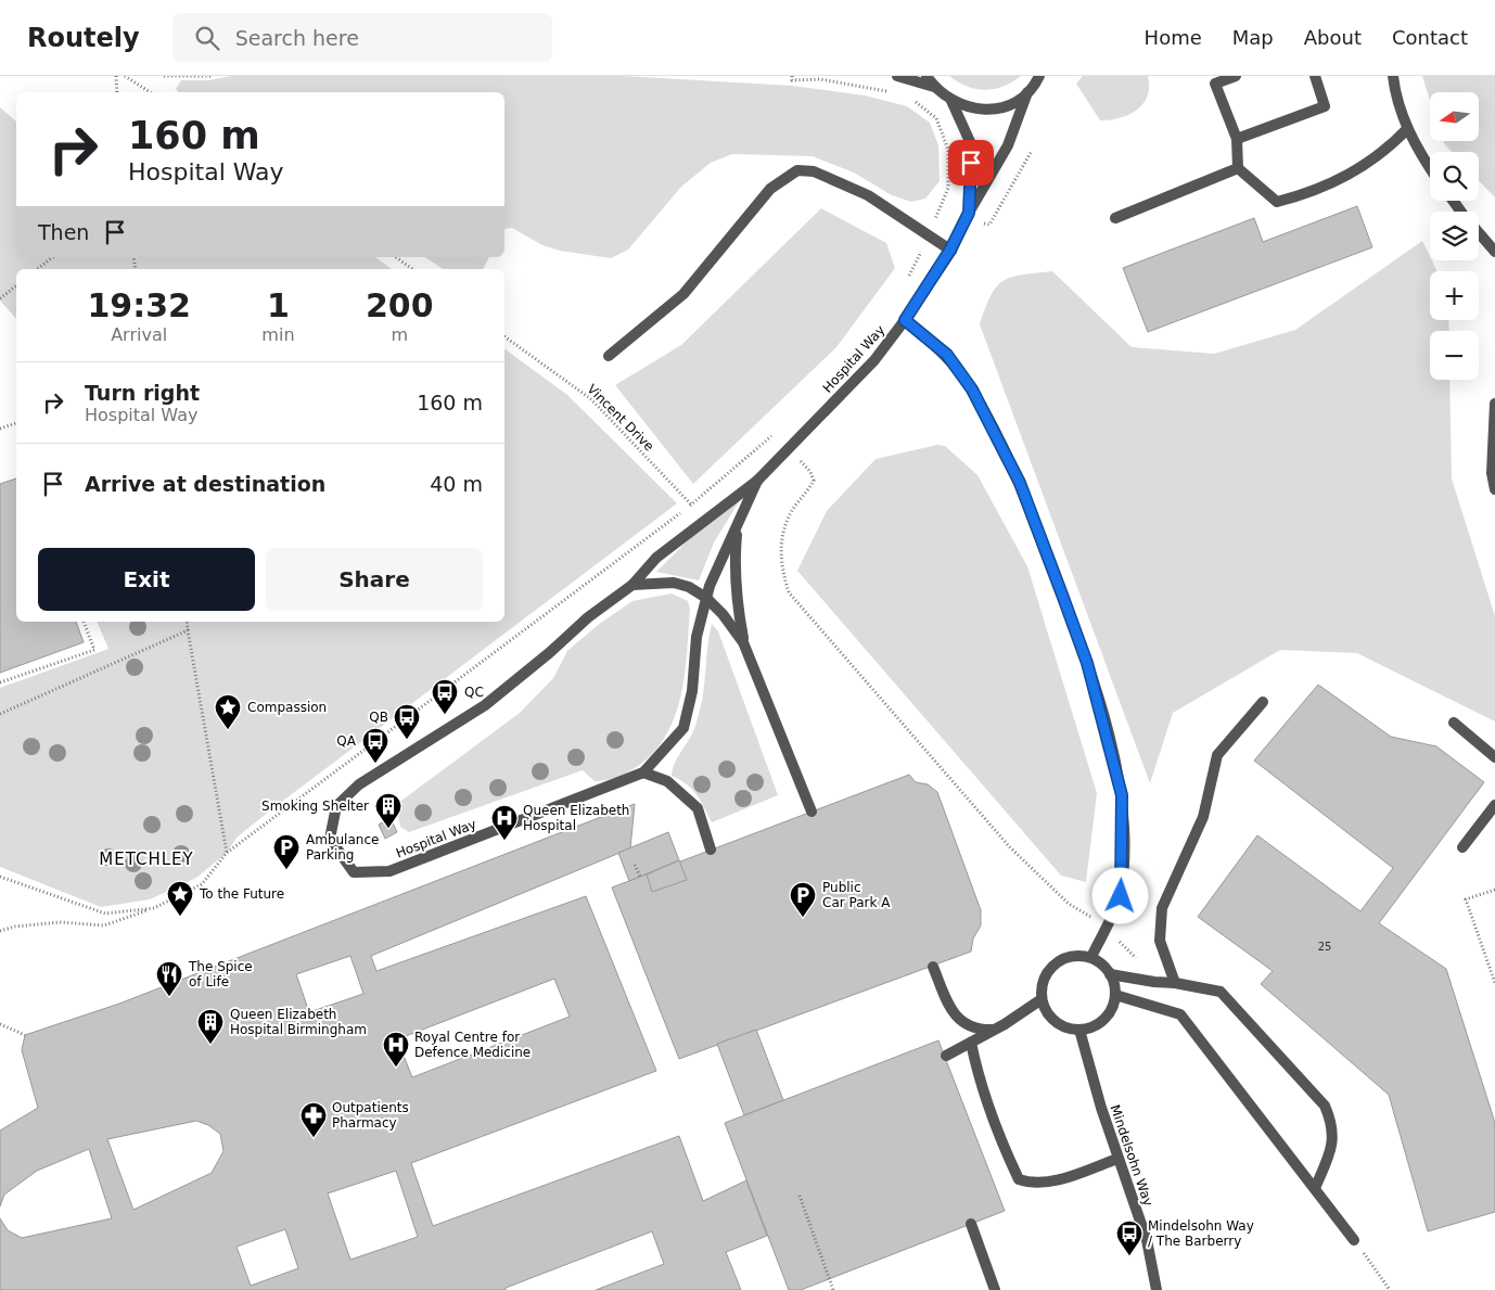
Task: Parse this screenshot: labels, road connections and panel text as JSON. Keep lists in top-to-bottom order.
{
  "streets": {
    "street": ["Hospital Way", "Mindelsohn Way"],
    "path": ["Vincent Drive"]
  },
  "districts": ["METCHLEY"],
  "places": {
    "bus stop": [
      "QC",
      "QB",
      "QA",
      "Mindelsohn Way / The Barberry"
    ],
    "place": ["Compassion", "To the Future"],
    "building": ["Smoking Shelter", "Queen Elizabeth Hospital Birmingham"],
    "hospital": ["Queen Elizabeth Hospital", "Royal Centre for Defence Medicine"],
    "parking": ["Ambulance Parking", "Public Car Park A"],
    "restaurant": ["The Spice of Life"],
    "pharmacy": ["Outpatients Pharmacy"]
  },
  "house_numbers": ["25"],
  "north": "left",
  "page": {
    "header": "Routely",
    "search": "Search here",
    "nav": [
      "Home",
      "Map",
      "About",
      "Contact"
    ],
    "map_buttons": ["+", "−"],
    "turn": ["160 m", "Hospital Way"],
    "then": "Then",
    "eta": [
      "19:32",
      "Arrival",
      "1",
      "min",
      "200",
      "m"
    ],
    "list": [
      {
        "name": "Turn right",
        "note": "Hospital Way",
        "value": "160 m"
      },
      {
        "name": "Arrive at destination",
        "value": "40 m"
      }
    ],
    "buttons": ["Exit", "Share"]
  }
}
